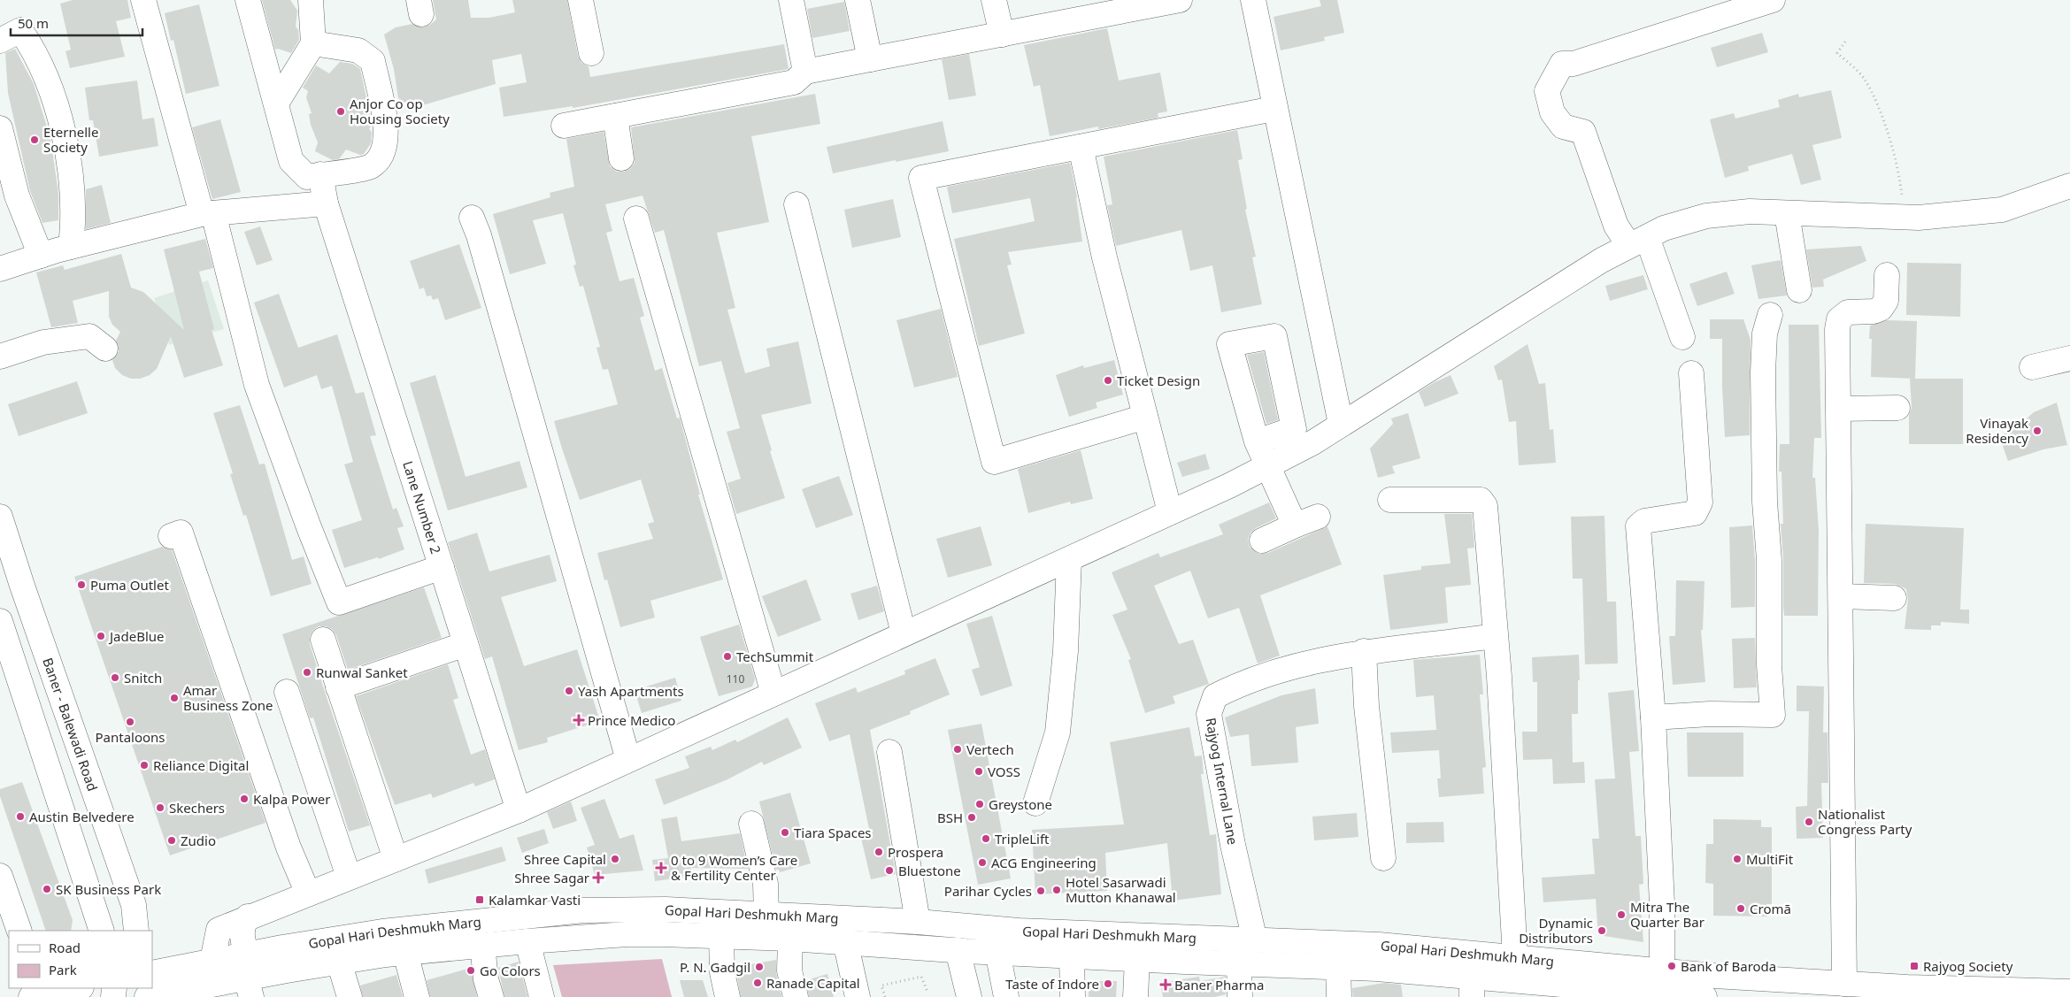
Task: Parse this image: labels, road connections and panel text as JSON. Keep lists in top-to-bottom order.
{
  "streets": {
    "street": [
      "Lane Number 2",
      "Baner - Balewadi Road",
      "Rajyog Internal Lane",
      "Gopal Hari Deshmukh Marg"
    ]
  },
  "crossings": [
    ["Rajyog Internal Lane", "Gopal Hari Deshmukh Marg"]
  ],
  "places": {
    "other": [
      "Anjor Co op Housing Society",
      "Eternelle Society",
      "Ticket Design",
      "Vinayak Residency",
      "Puma Outlet",
      "JadeBlue",
      "TechSummit",
      "Runwal Sanket",
      "Snitch",
      "Yash Apartments",
      "Amar Business Zone",
      "Pantaloons",
      "Vertech",
      "Reliance Digital",
      "VOSS",
      "Kalpa Power",
      "Greystone",
      "Skechers",
      "Austin Belvedere",
      "BSH",
      "Nationalist Congress Party",
      "Tiara Spaces",
      "TripleLift",
      "Zudio",
      "Prospera",
      "Shree Capital",
      "MultiFit",
      "ACG Engineering",
      "Bluestone",
      "SK Business Park",
      "Hotel Sasarwadi Mutton Khanawal",
      "Parihar Cycles",
      "Cromā",
      "Mitra The Quarter Bar",
      "Dynamic Distributors",
      "Bank of Baroda",
      "P. N. Gadgil",
      "Go Colors",
      "Ranade Capital",
      "Taste of Indore"
    ],
    "health": [
      "Prince Medico",
      "0 to 9 Women’s Care & Fertility Center",
      "Shree Sagar",
      "Baner Pharma"
    ],
    "transit": ["Kalamkar Vasti", "Rajyog Society"]
  },
  "house_numbers": ["110"],
  "legend": ["Road", "Park"],
  "scale_bar": "50 m"
}
